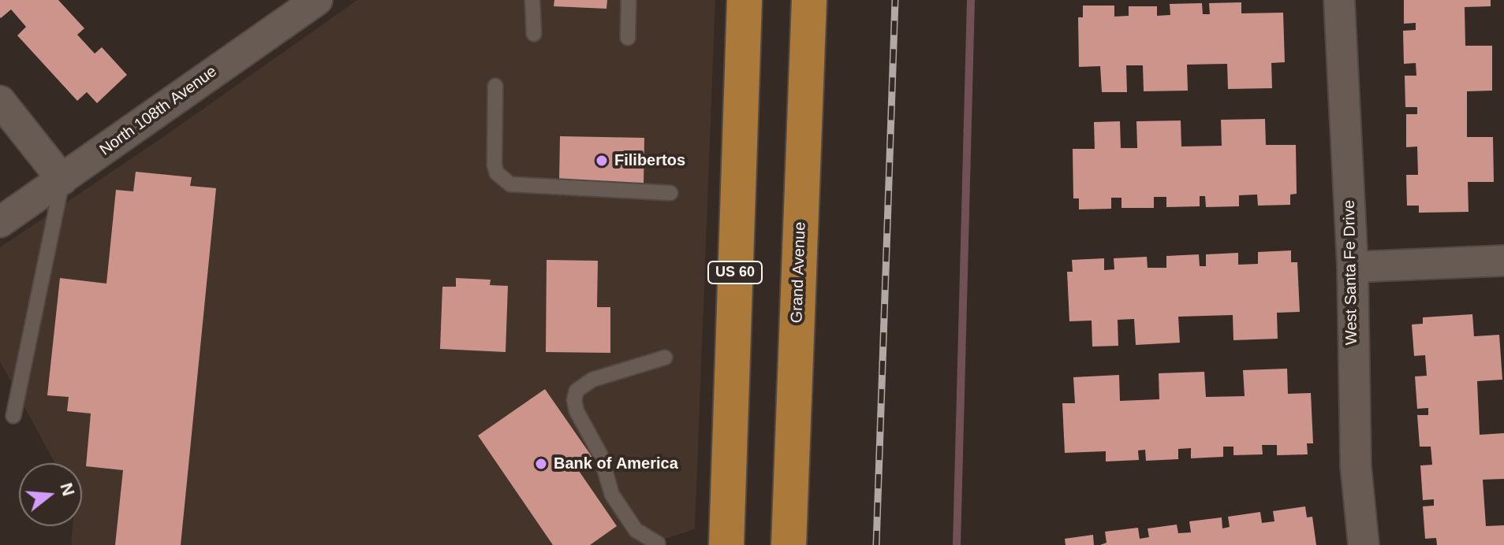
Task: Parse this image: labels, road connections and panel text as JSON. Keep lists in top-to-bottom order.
{
  "streets": {
    "highway": ["US 60", "Grand Avenue"],
    "street": ["North 108th Avenue", "West Santa Fe Drive"]
  },
  "places": ["Filibertos", "Bank of America"],
  "north": "right"
}
